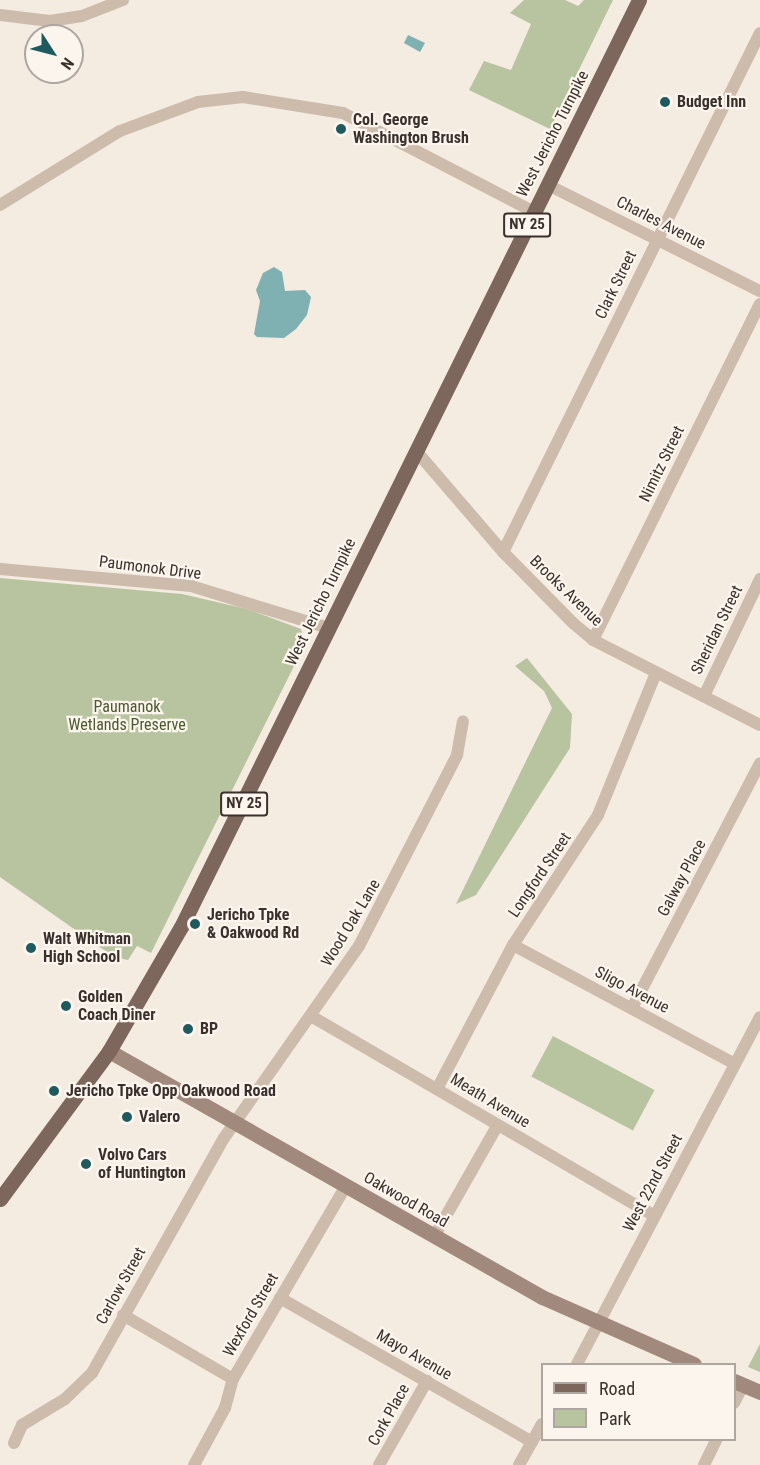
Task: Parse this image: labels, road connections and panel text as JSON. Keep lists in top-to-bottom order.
{
  "streets": {
    "main road": ["West Jericho Turnpike", "NY 25", "Oakwood Road"],
    "street": [
      "Charles Avenue",
      "Clark Street",
      "Nimitz Street",
      "Paumonok Drive",
      "Brooks Avenue",
      "Sheridan Street",
      "Longford Street",
      "Galway Place",
      "Wood Oak Lane",
      "Sligo Avenue",
      "Meath Avenue",
      "West 22nd Street",
      "Carlow Street",
      "Wexford Street",
      "Mayo Avenue",
      "Cork Place"
    ]
  },
  "crossings": [
    ["West Jericho Turnpike", "Charles Avenue"],
    ["West Jericho Turnpike", "Paumonok Drive"],
    ["West Jericho Turnpike", "Brooks Avenue"],
    ["West Jericho Turnpike", "Oakwood Road"],
    ["Charles Avenue", "Clark Street"],
    ["Clark Street", "Brooks Avenue"],
    ["Nimitz Street", "Brooks Avenue"],
    ["Brooks Avenue", "Sheridan Street"],
    ["Brooks Avenue", "Longford Street"],
    ["Longford Street", "Sligo Avenue"],
    ["Longford Street", "Meath Avenue"],
    ["Galway Place", "Sligo Avenue"],
    ["Wood Oak Lane", "Meath Avenue"],
    ["Wood Oak Lane", "Oakwood Road"],
    ["Wood Oak Lane", "Carlow Street"],
    ["Sligo Avenue", "West 22nd Street"],
    ["Meath Avenue", "West 22nd Street"],
    ["West 22nd Street", "Oakwood Road"],
    ["Oakwood Road", "Carlow Street"],
    ["Oakwood Road", "Wexford Street"],
    ["Wexford Street", "Mayo Avenue"],
    ["Mayo Avenue", "Cork Place"]
  ],
  "parks": ["Paumanok Wetlands Preserve"],
  "places": [
    "Budget Inn",
    "Col. George Washington Brush",
    "Jericho Tpke & Oakwood Rd",
    "Walt Whitman High School",
    "Golden Coach Diner",
    "BP",
    "Jericho Tpke Opp Oakwood Road",
    "Valero",
    "Volvo Cars of Huntington"
  ],
  "legend": ["Road", "Park"],
  "north": "bottom right"
}
